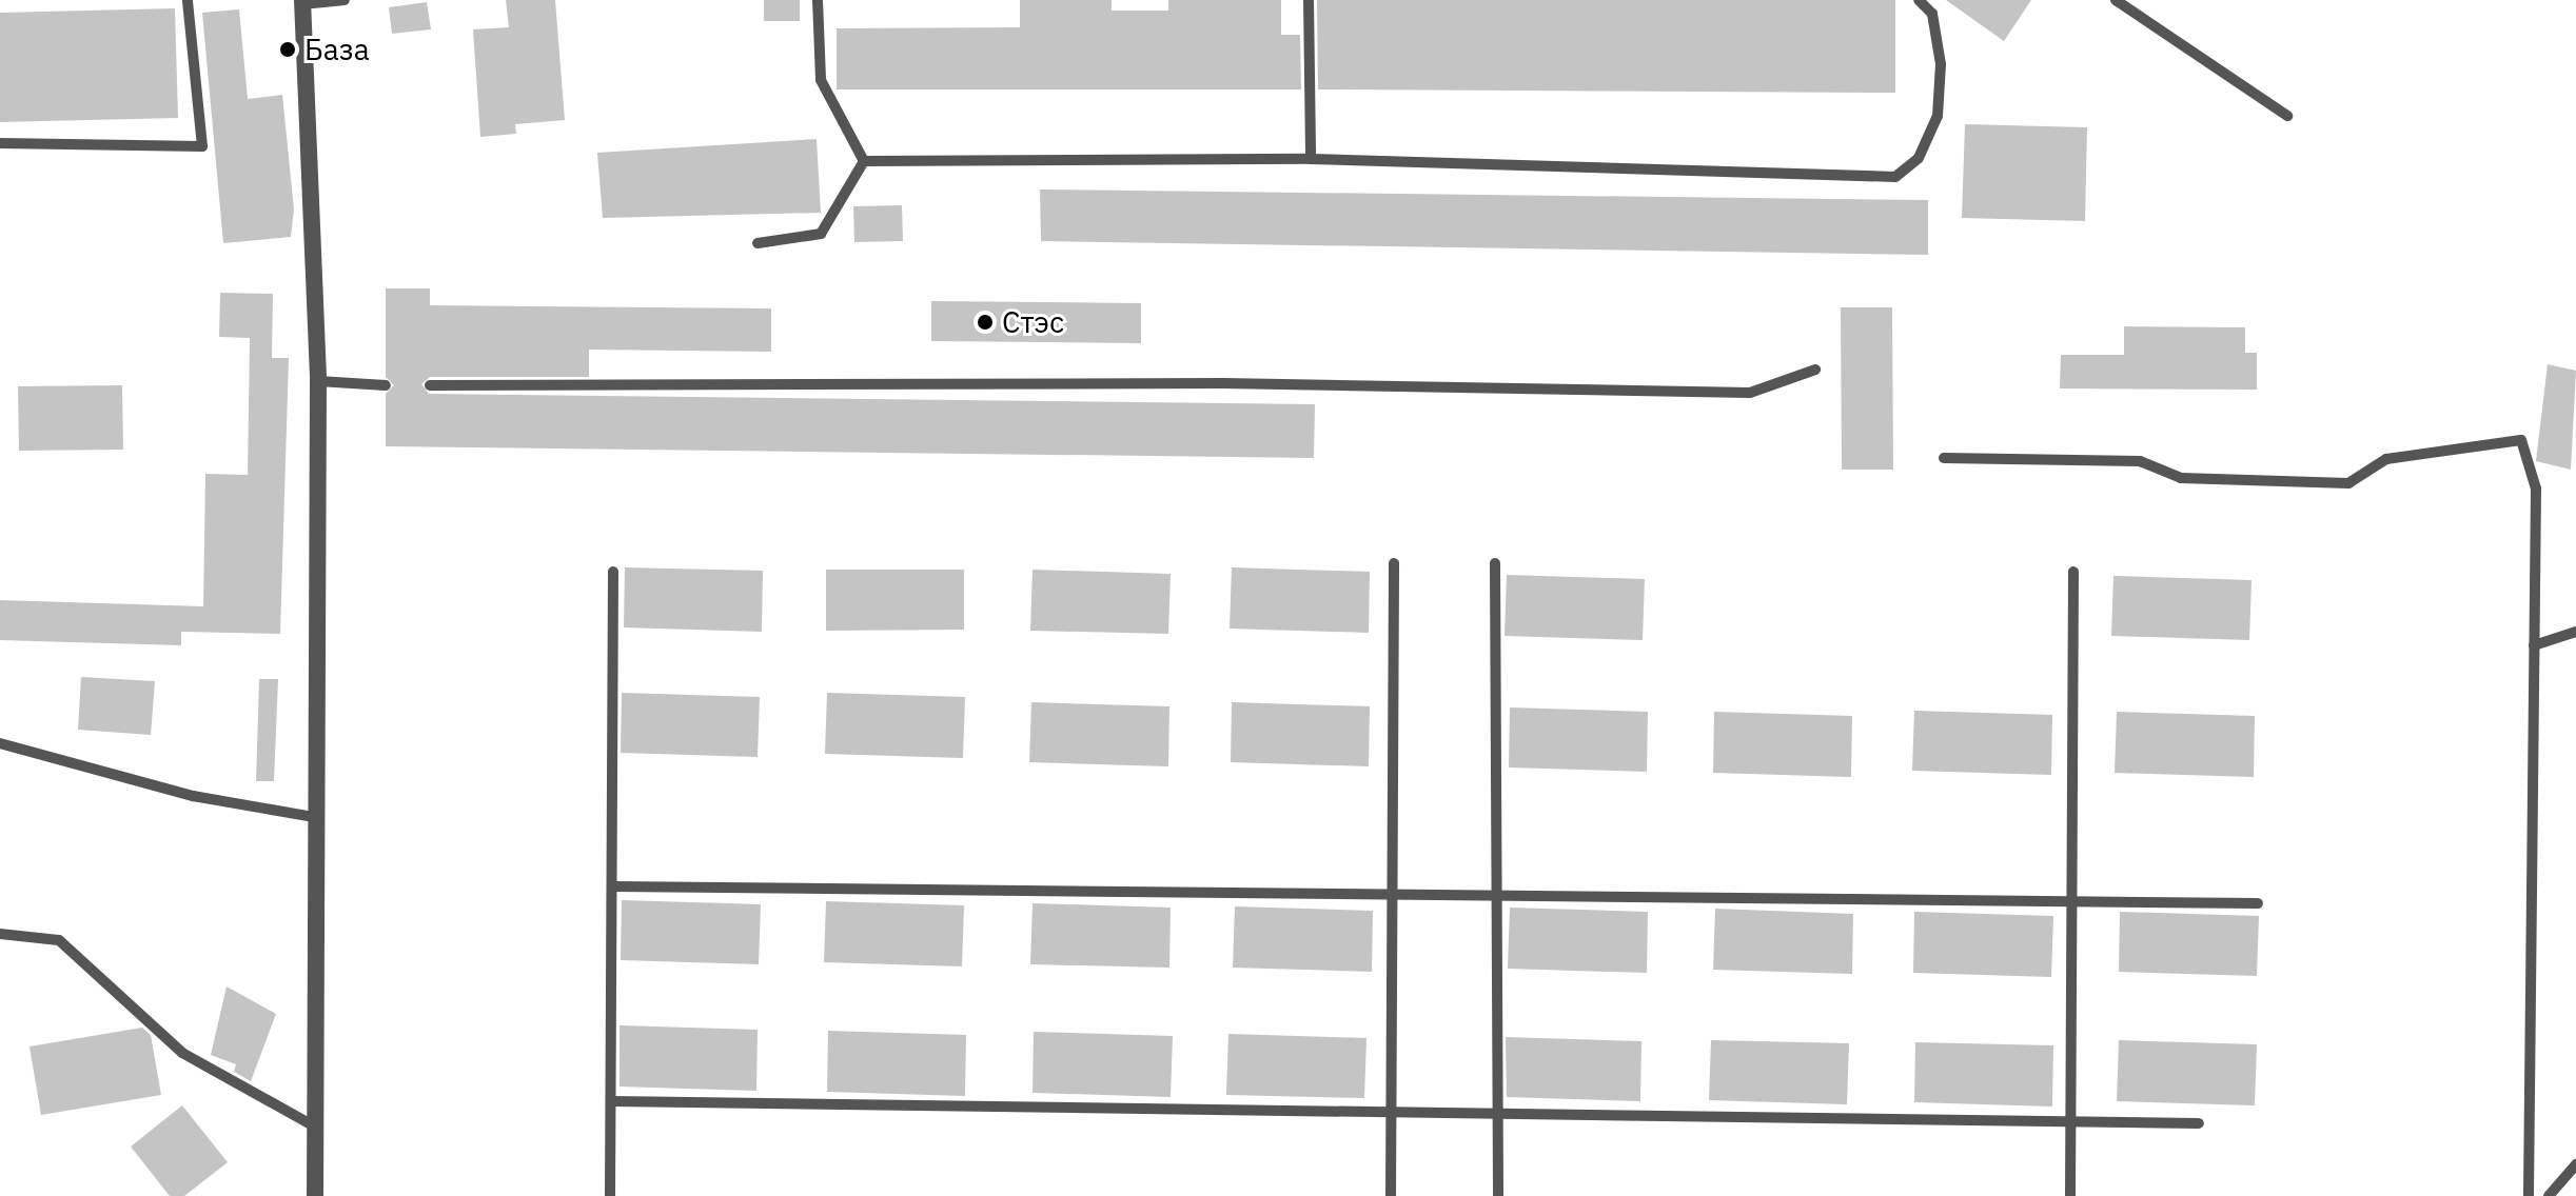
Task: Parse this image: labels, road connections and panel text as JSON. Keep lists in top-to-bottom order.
{
  "places": ["База", "Стэс"]
}
